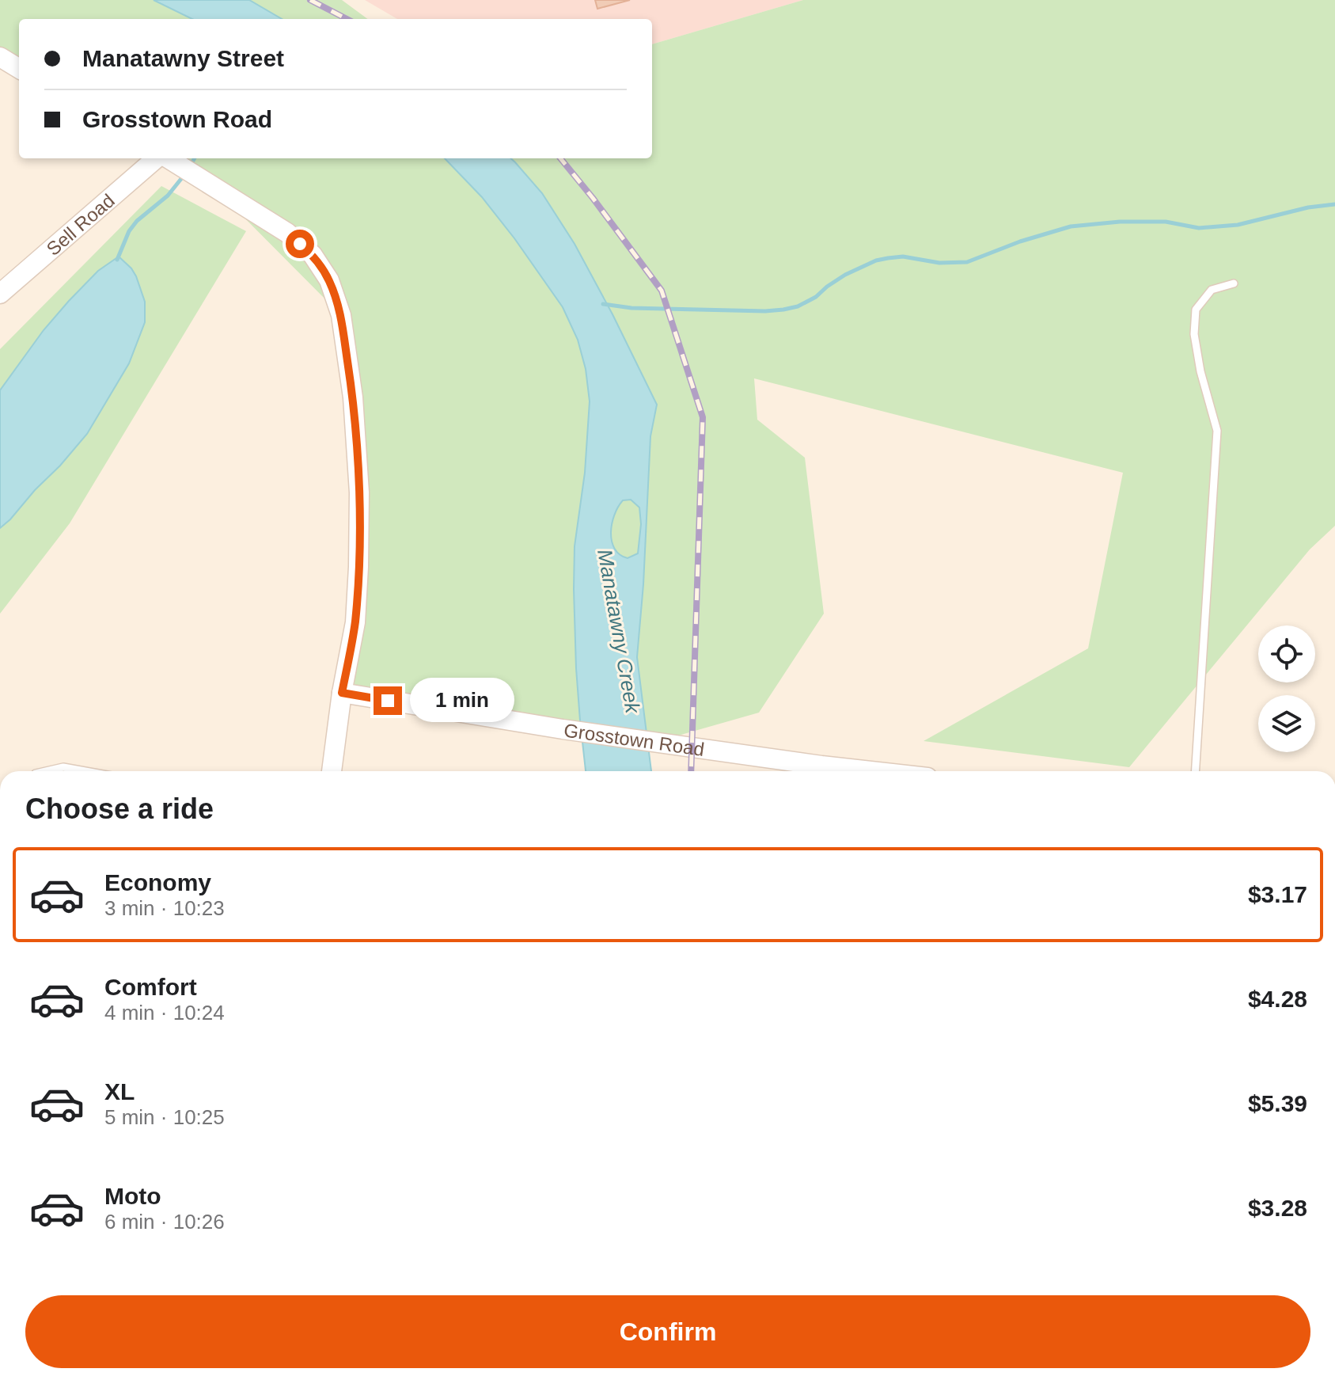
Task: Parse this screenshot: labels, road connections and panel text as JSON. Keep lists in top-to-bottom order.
{
  "streets": {
    "street": ["Sell Road", "Grosstown Road"]
  },
  "water": ["Manatawny Creek"],
  "page": {
    "banner": ["Manatawny Street", "Grosstown Road"],
    "bubble": "1 min",
    "heading": "Choose a ride",
    "list": [
      {
        "name": "Economy",
        "note": "3 min · 10:23",
        "value": "$3.17"
      },
      {
        "name": "Comfort",
        "note": "4 min · 10:24",
        "value": "$4.28"
      },
      {
        "name": "XL",
        "note": "5 min · 10:25",
        "value": "$5.39"
      },
      {
        "name": "Moto",
        "note": "6 min · 10:26",
        "value": "$3.28"
      }
    ],
    "buttons": "Confirm"
  }
}
